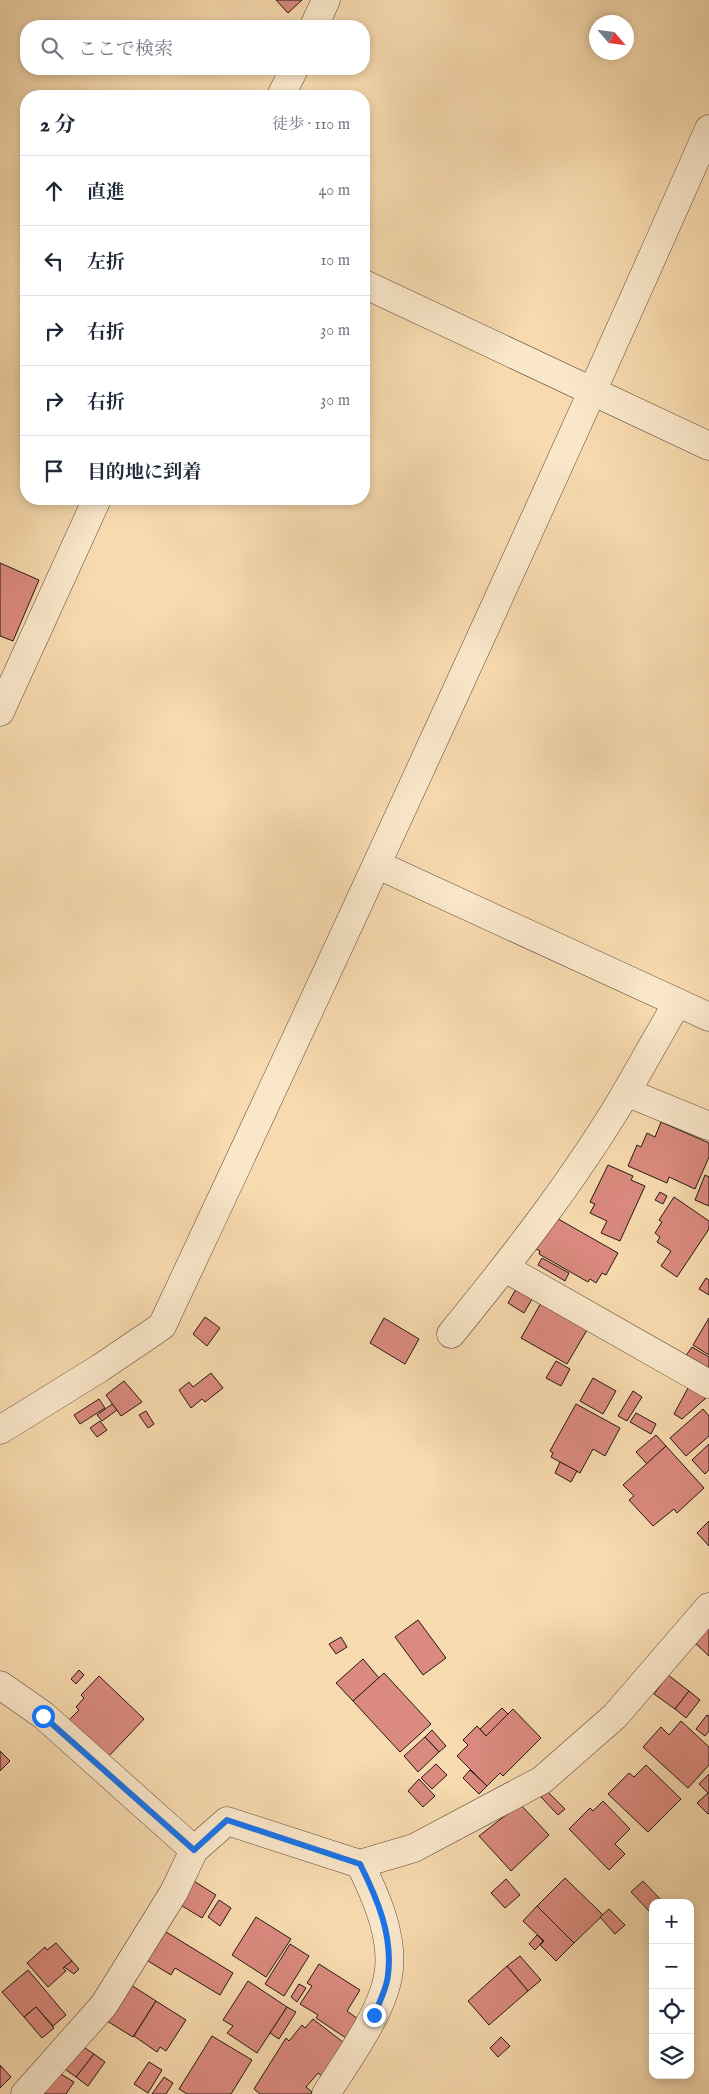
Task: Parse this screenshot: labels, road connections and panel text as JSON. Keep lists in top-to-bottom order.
{
  "north": "bottom right",
  "page": {
    "search": "ここで検索",
    "heading": ["2 分", "徒歩 · 110 m"],
    "list": [
      ["直進", "40 m"],
      ["左折", "10 m"],
      ["右折", "30 m"],
      ["右折", "30 m"],
      "目的地に到着"
    ],
    "map_buttons": ["+", "−"]
  }
}
